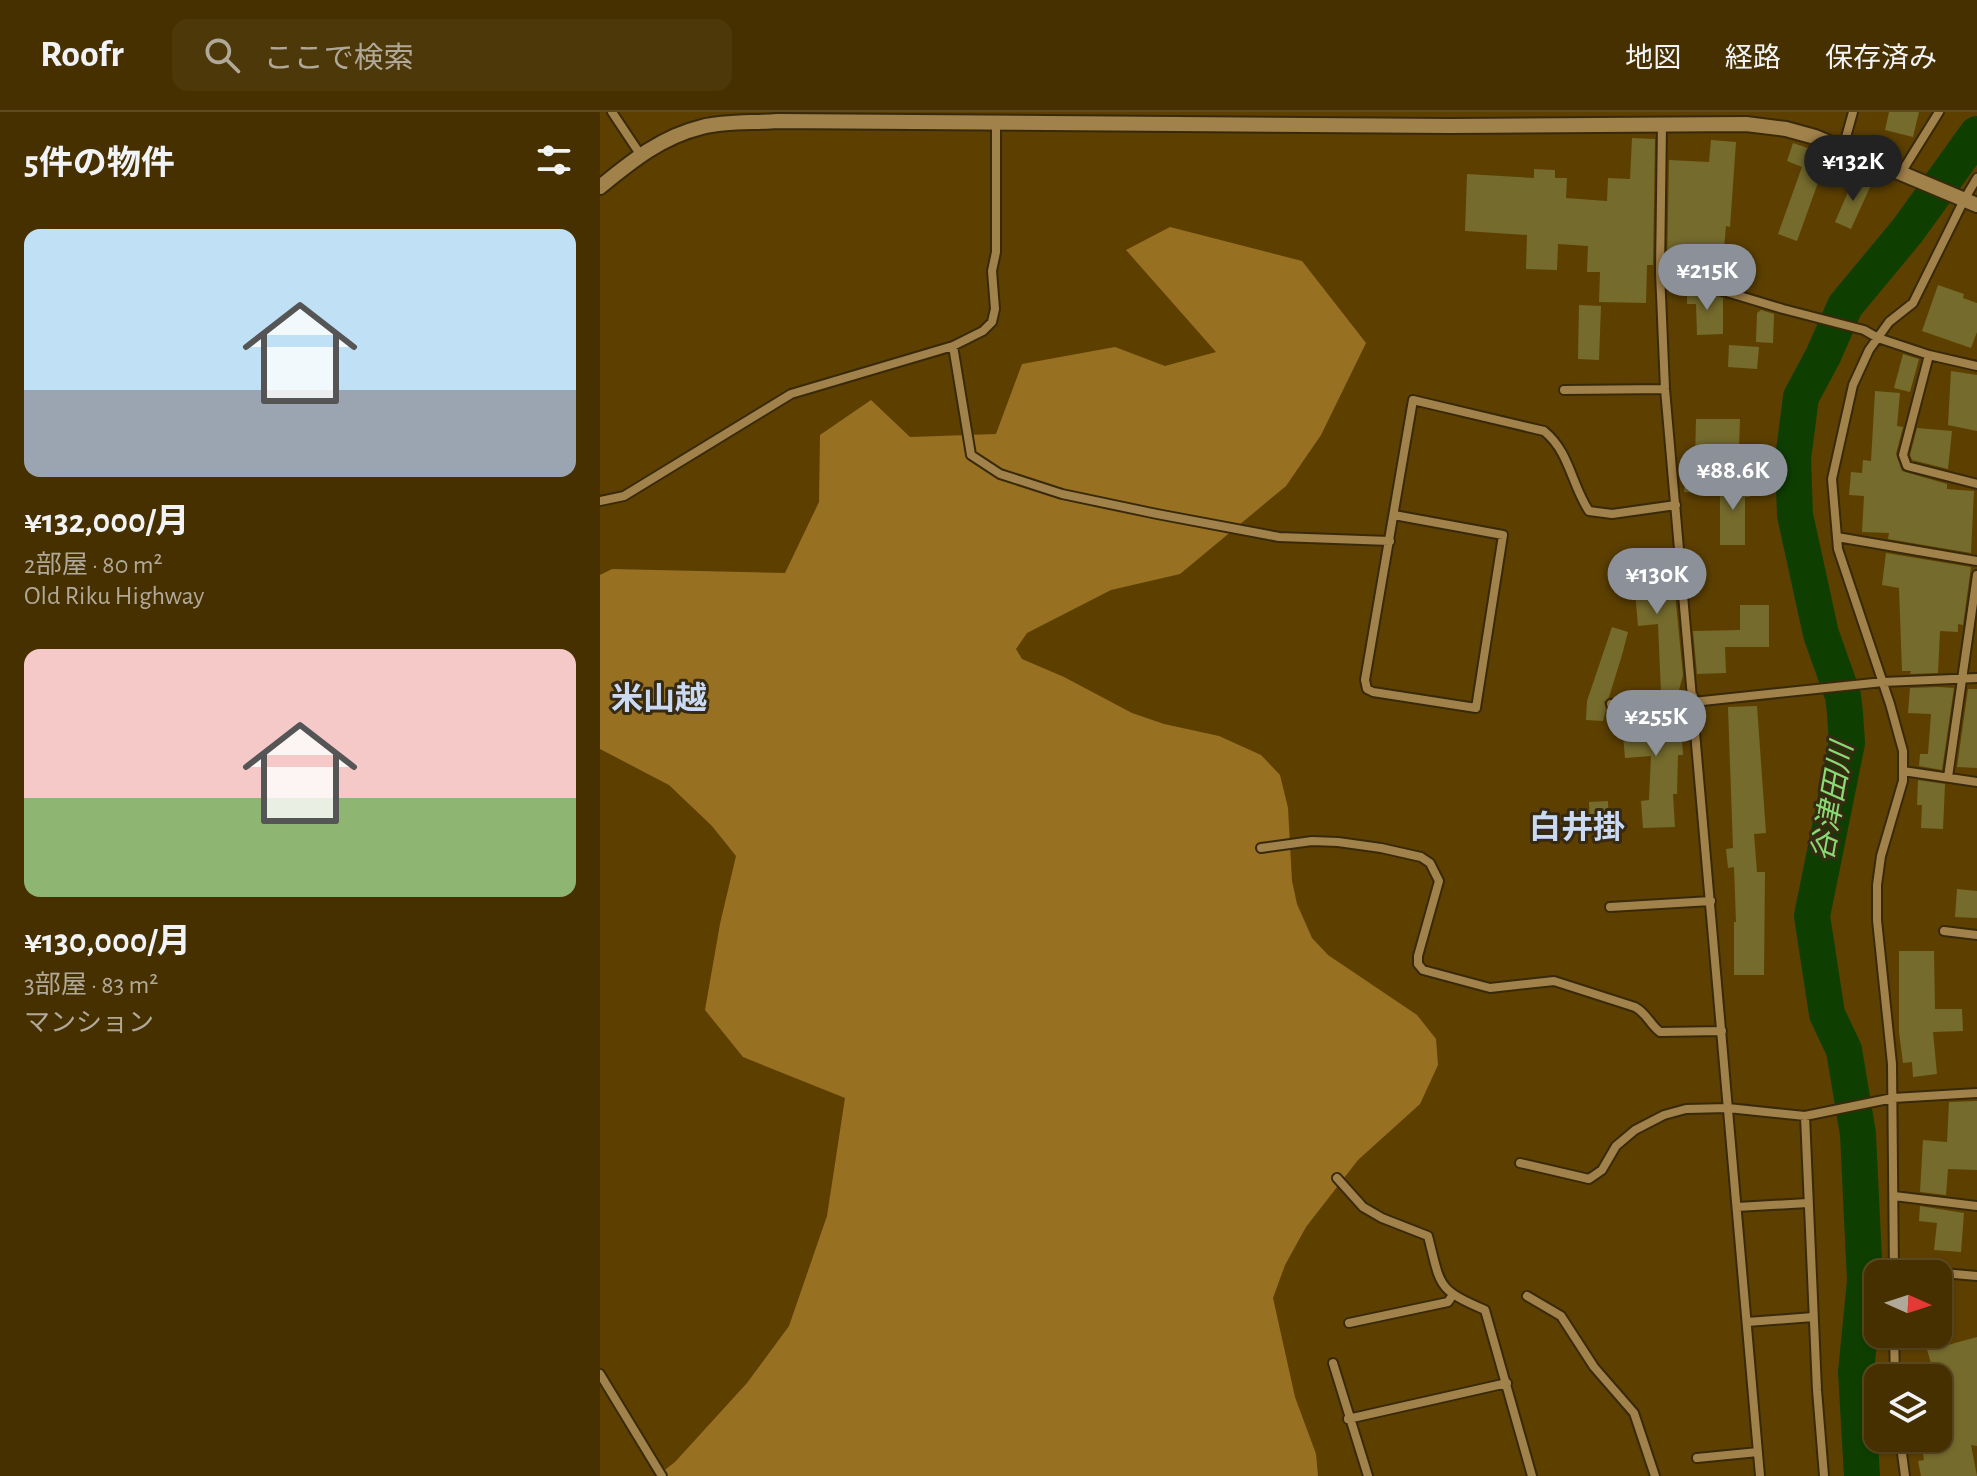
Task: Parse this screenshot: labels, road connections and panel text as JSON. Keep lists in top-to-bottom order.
{
  "districts": ["米山越", "白井掛"],
  "water": ["谷津田川"],
  "north": "right",
  "page": {
    "header": "Roofr",
    "search": "ここで検索",
    "nav": ["地図", "経路", "保存済み"],
    "heading": "5件の物件",
    "price": [
      "¥132K",
      "¥215K",
      "¥88.6K",
      "¥130K",
      "¥255K"
    ],
    "list": [
      {
        "name": "¥132,000/月",
        "note": "2部屋 · 80 m² · Old Riku Highway"
      },
      {
        "name": "¥130,000/月",
        "note": "3部屋 · 83 m² · マンション"
      }
    ]
  }
}
